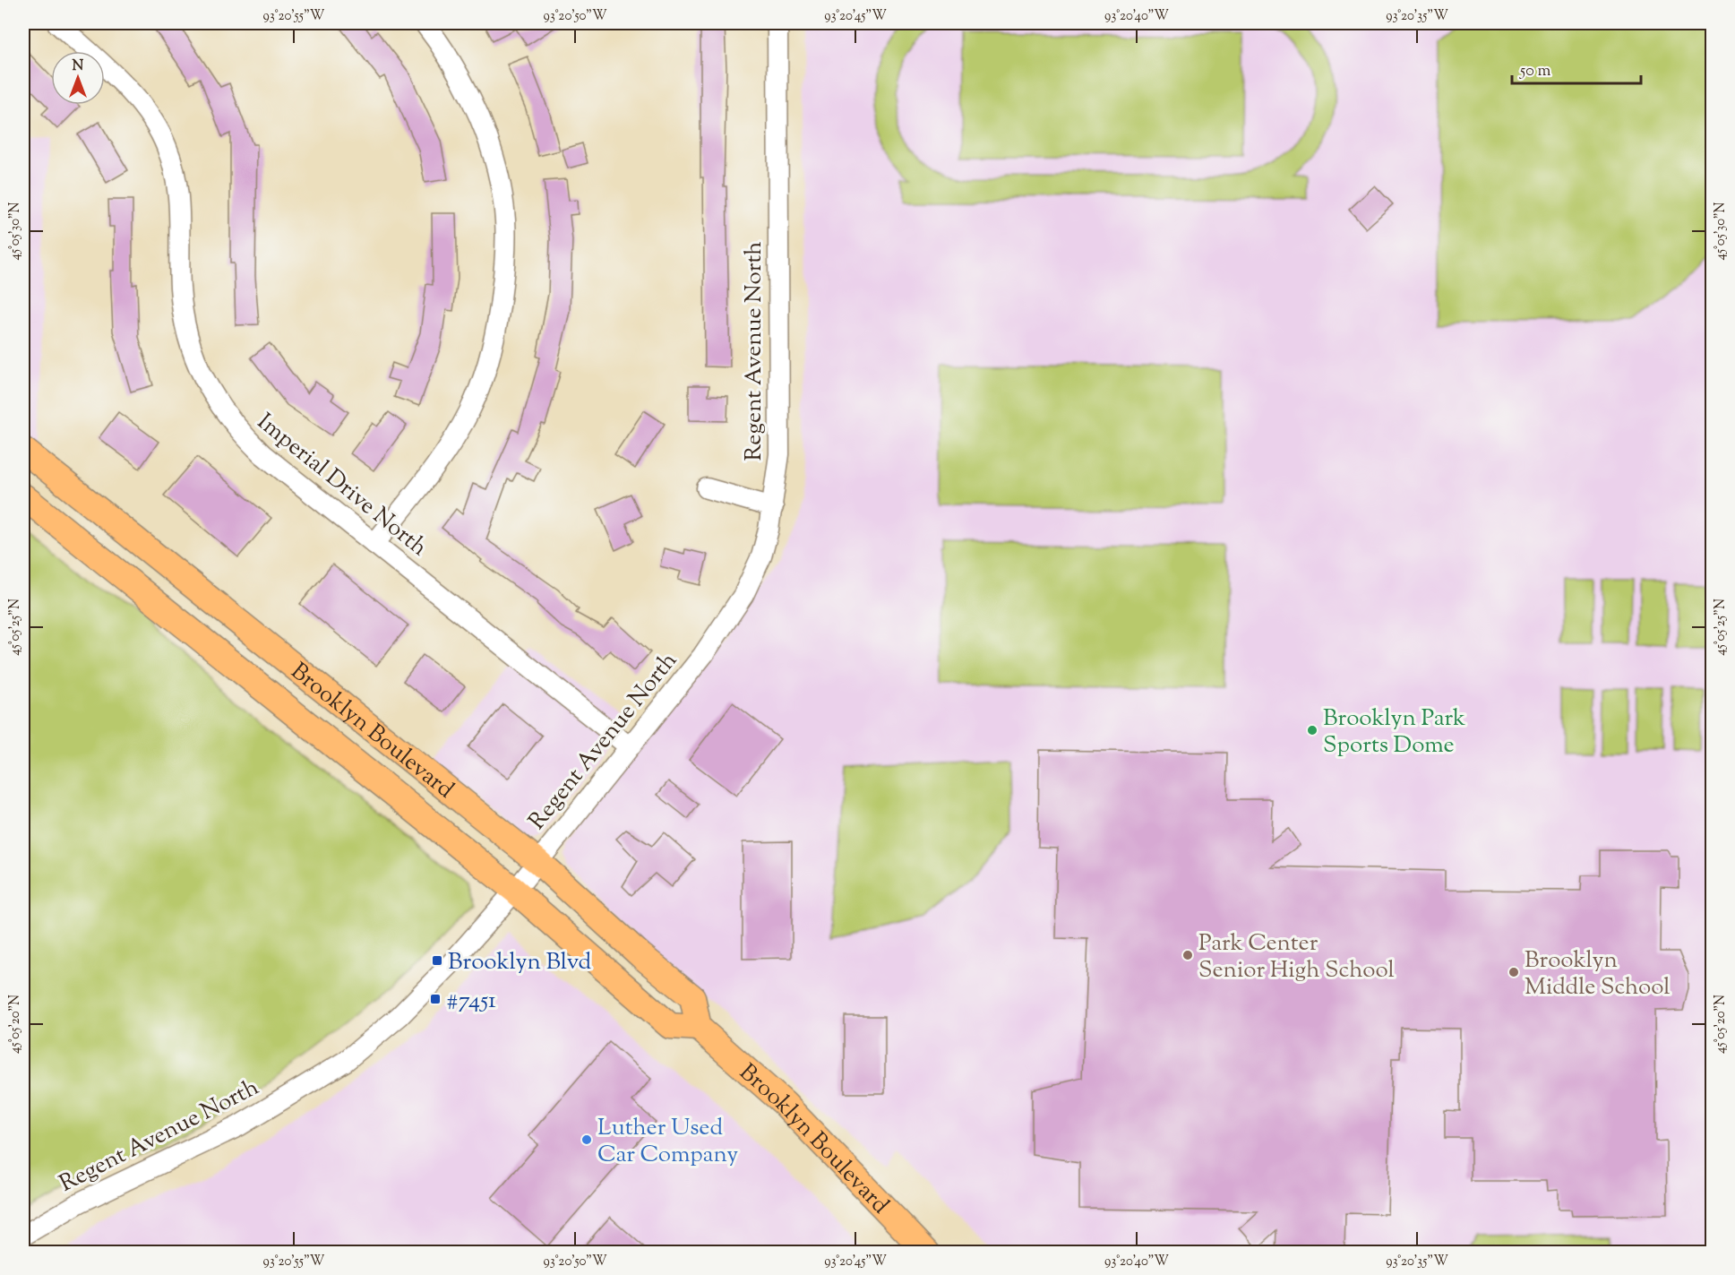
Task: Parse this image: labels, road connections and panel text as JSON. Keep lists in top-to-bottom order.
{
  "streets": {
    "main road": ["Brooklyn Boulevard"],
    "street": ["Regent Avenue North", "Imperial Drive North"]
  },
  "crossings": [
    ["Regent Avenue North", "Imperial Drive North"],
    ["Regent Avenue North", "Brooklyn Boulevard"]
  ],
  "places": {
    "other": [
      "Brooklyn Park Sports Dome",
      "Park Center Senior High School",
      "Brooklyn Middle School",
      "Luther Used Car Company"
    ],
    "transit": ["Brooklyn Blvd", "#7451"]
  },
  "scale_bar": "50 m",
  "north": "top",
  "coordinates": [
    "93°20'55\"W",
    "93°20'50\"W",
    "93°20'45\"W",
    "93°20'40\"W",
    "93°20'35\"W",
    "45°05'30\"N",
    "45°05'25\"N",
    "45°05'20\"N"
  ]
}
